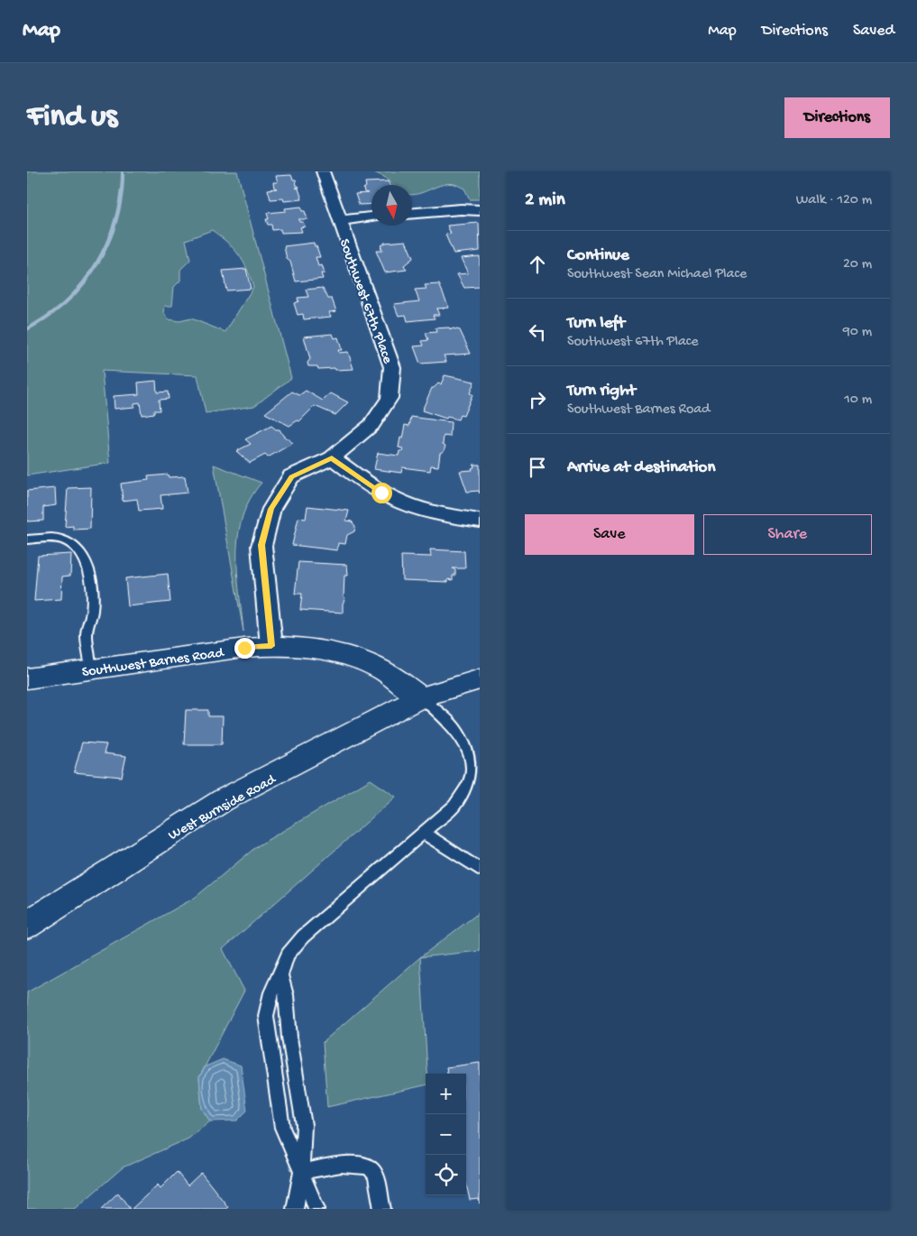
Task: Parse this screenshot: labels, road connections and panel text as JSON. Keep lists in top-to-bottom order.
{
  "streets": {
    "main road": ["Southwest Barnes Road", "West Burnside Road"],
    "street": ["Southwest 67th Place"]
  },
  "crossings": [
    ["Southwest 67th Place", "Southwest Barnes Road"],
    ["Southwest Barnes Road", "West Burnside Road"]
  ],
  "north": "bottom",
  "page": {
    "header": "Map",
    "nav": ["Map", "Directions", "Saved"],
    "buttons": [
      "Directions",
      ["Save", "Share"]
    ],
    "title": "Find us",
    "heading": ["2 min", "Walk · 120 m"],
    "list": [
      ["Continue", "Southwest Sean Michael Place", "20 m"],
      ["Turn left", "Southwest 67th Place", "90 m"],
      ["Turn right", "Southwest Barnes Road", "10 m"],
      "Arrive at destination"
    ],
    "map_buttons": ["+", "−"]
  }
}
